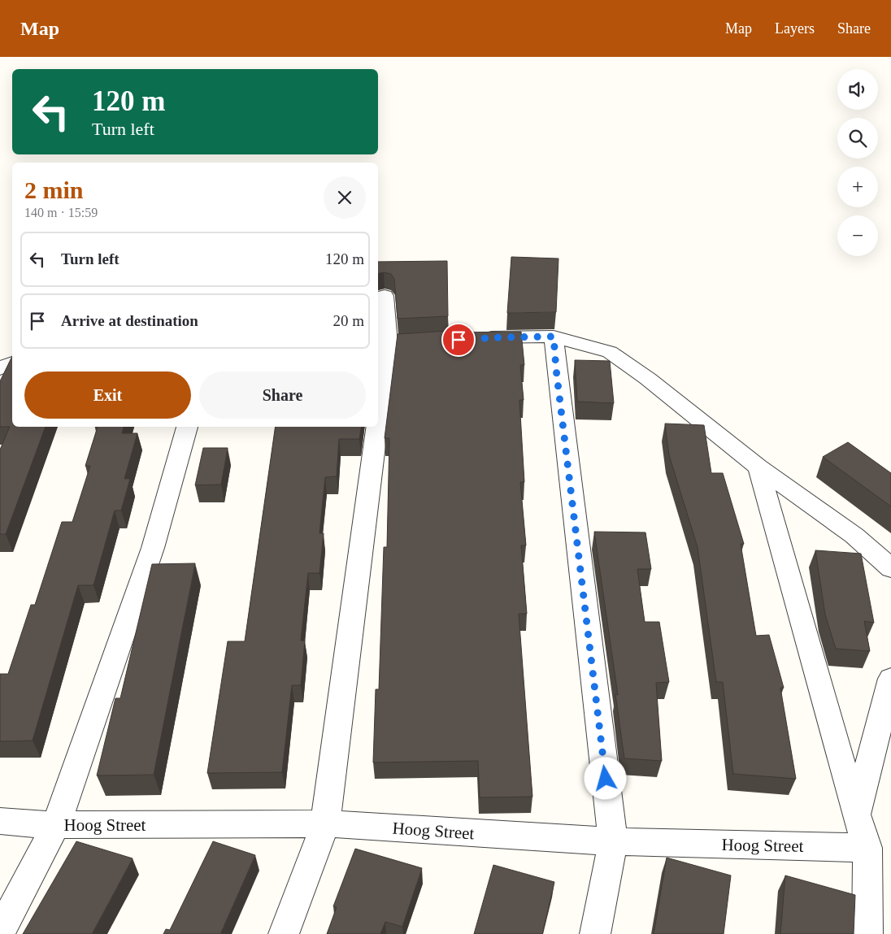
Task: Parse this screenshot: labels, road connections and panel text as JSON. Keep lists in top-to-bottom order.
{
  "streets": {
    "street": ["Hoog Street"]
  },
  "page": {
    "header": "Map",
    "nav": ["Map", "Layers", "Share"],
    "map_buttons": ["+", "−"],
    "turn": ["120 m", "Turn left"],
    "heading": ["2 min", "140 m · 15:59"],
    "list": [
      {
        "name": "Turn left",
        "value": "120 m"
      },
      {
        "name": "Arrive at destination",
        "value": "20 m"
      }
    ],
    "buttons": ["Exit", "Share"]
  }
}
